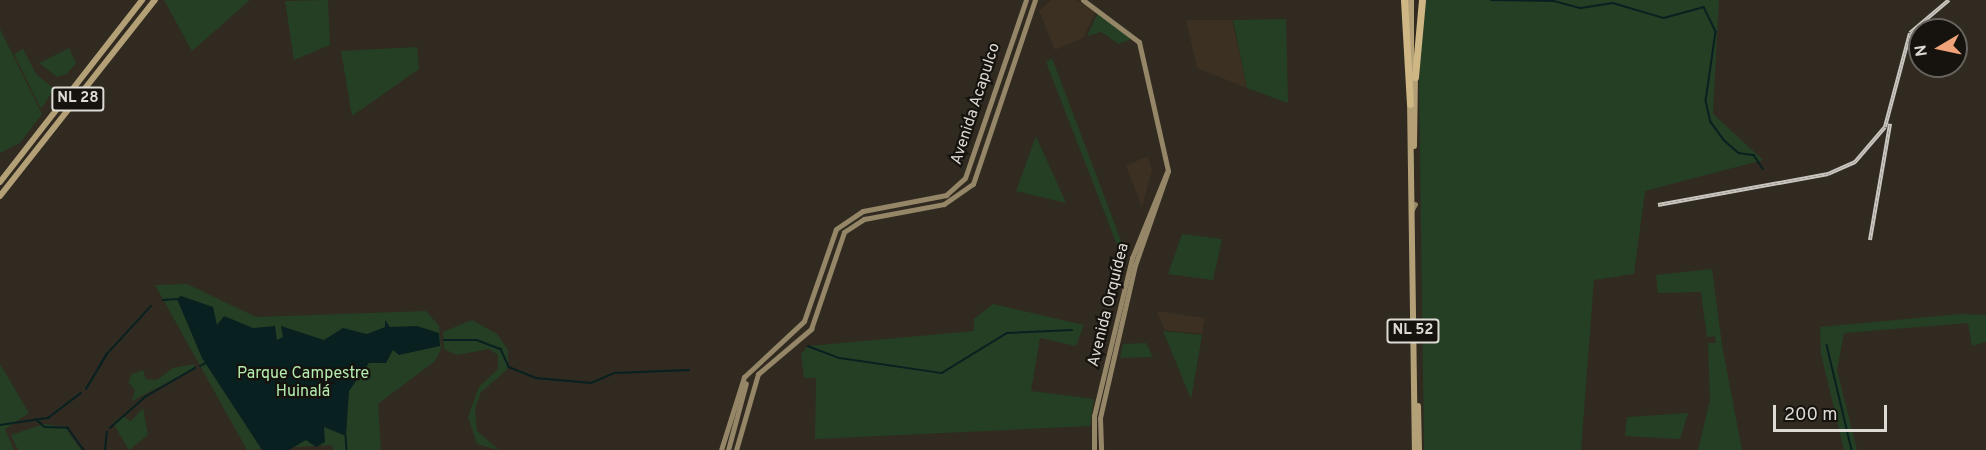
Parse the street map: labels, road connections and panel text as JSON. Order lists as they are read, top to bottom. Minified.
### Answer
{"streets":{"main road":["NL 28","NL 52"],"street":["Avenida Acapulco","Avenida Orquídea"]},"parks":["Parque Campestre Huinalá"],"scale_bar":"200 m","north":"left"}
